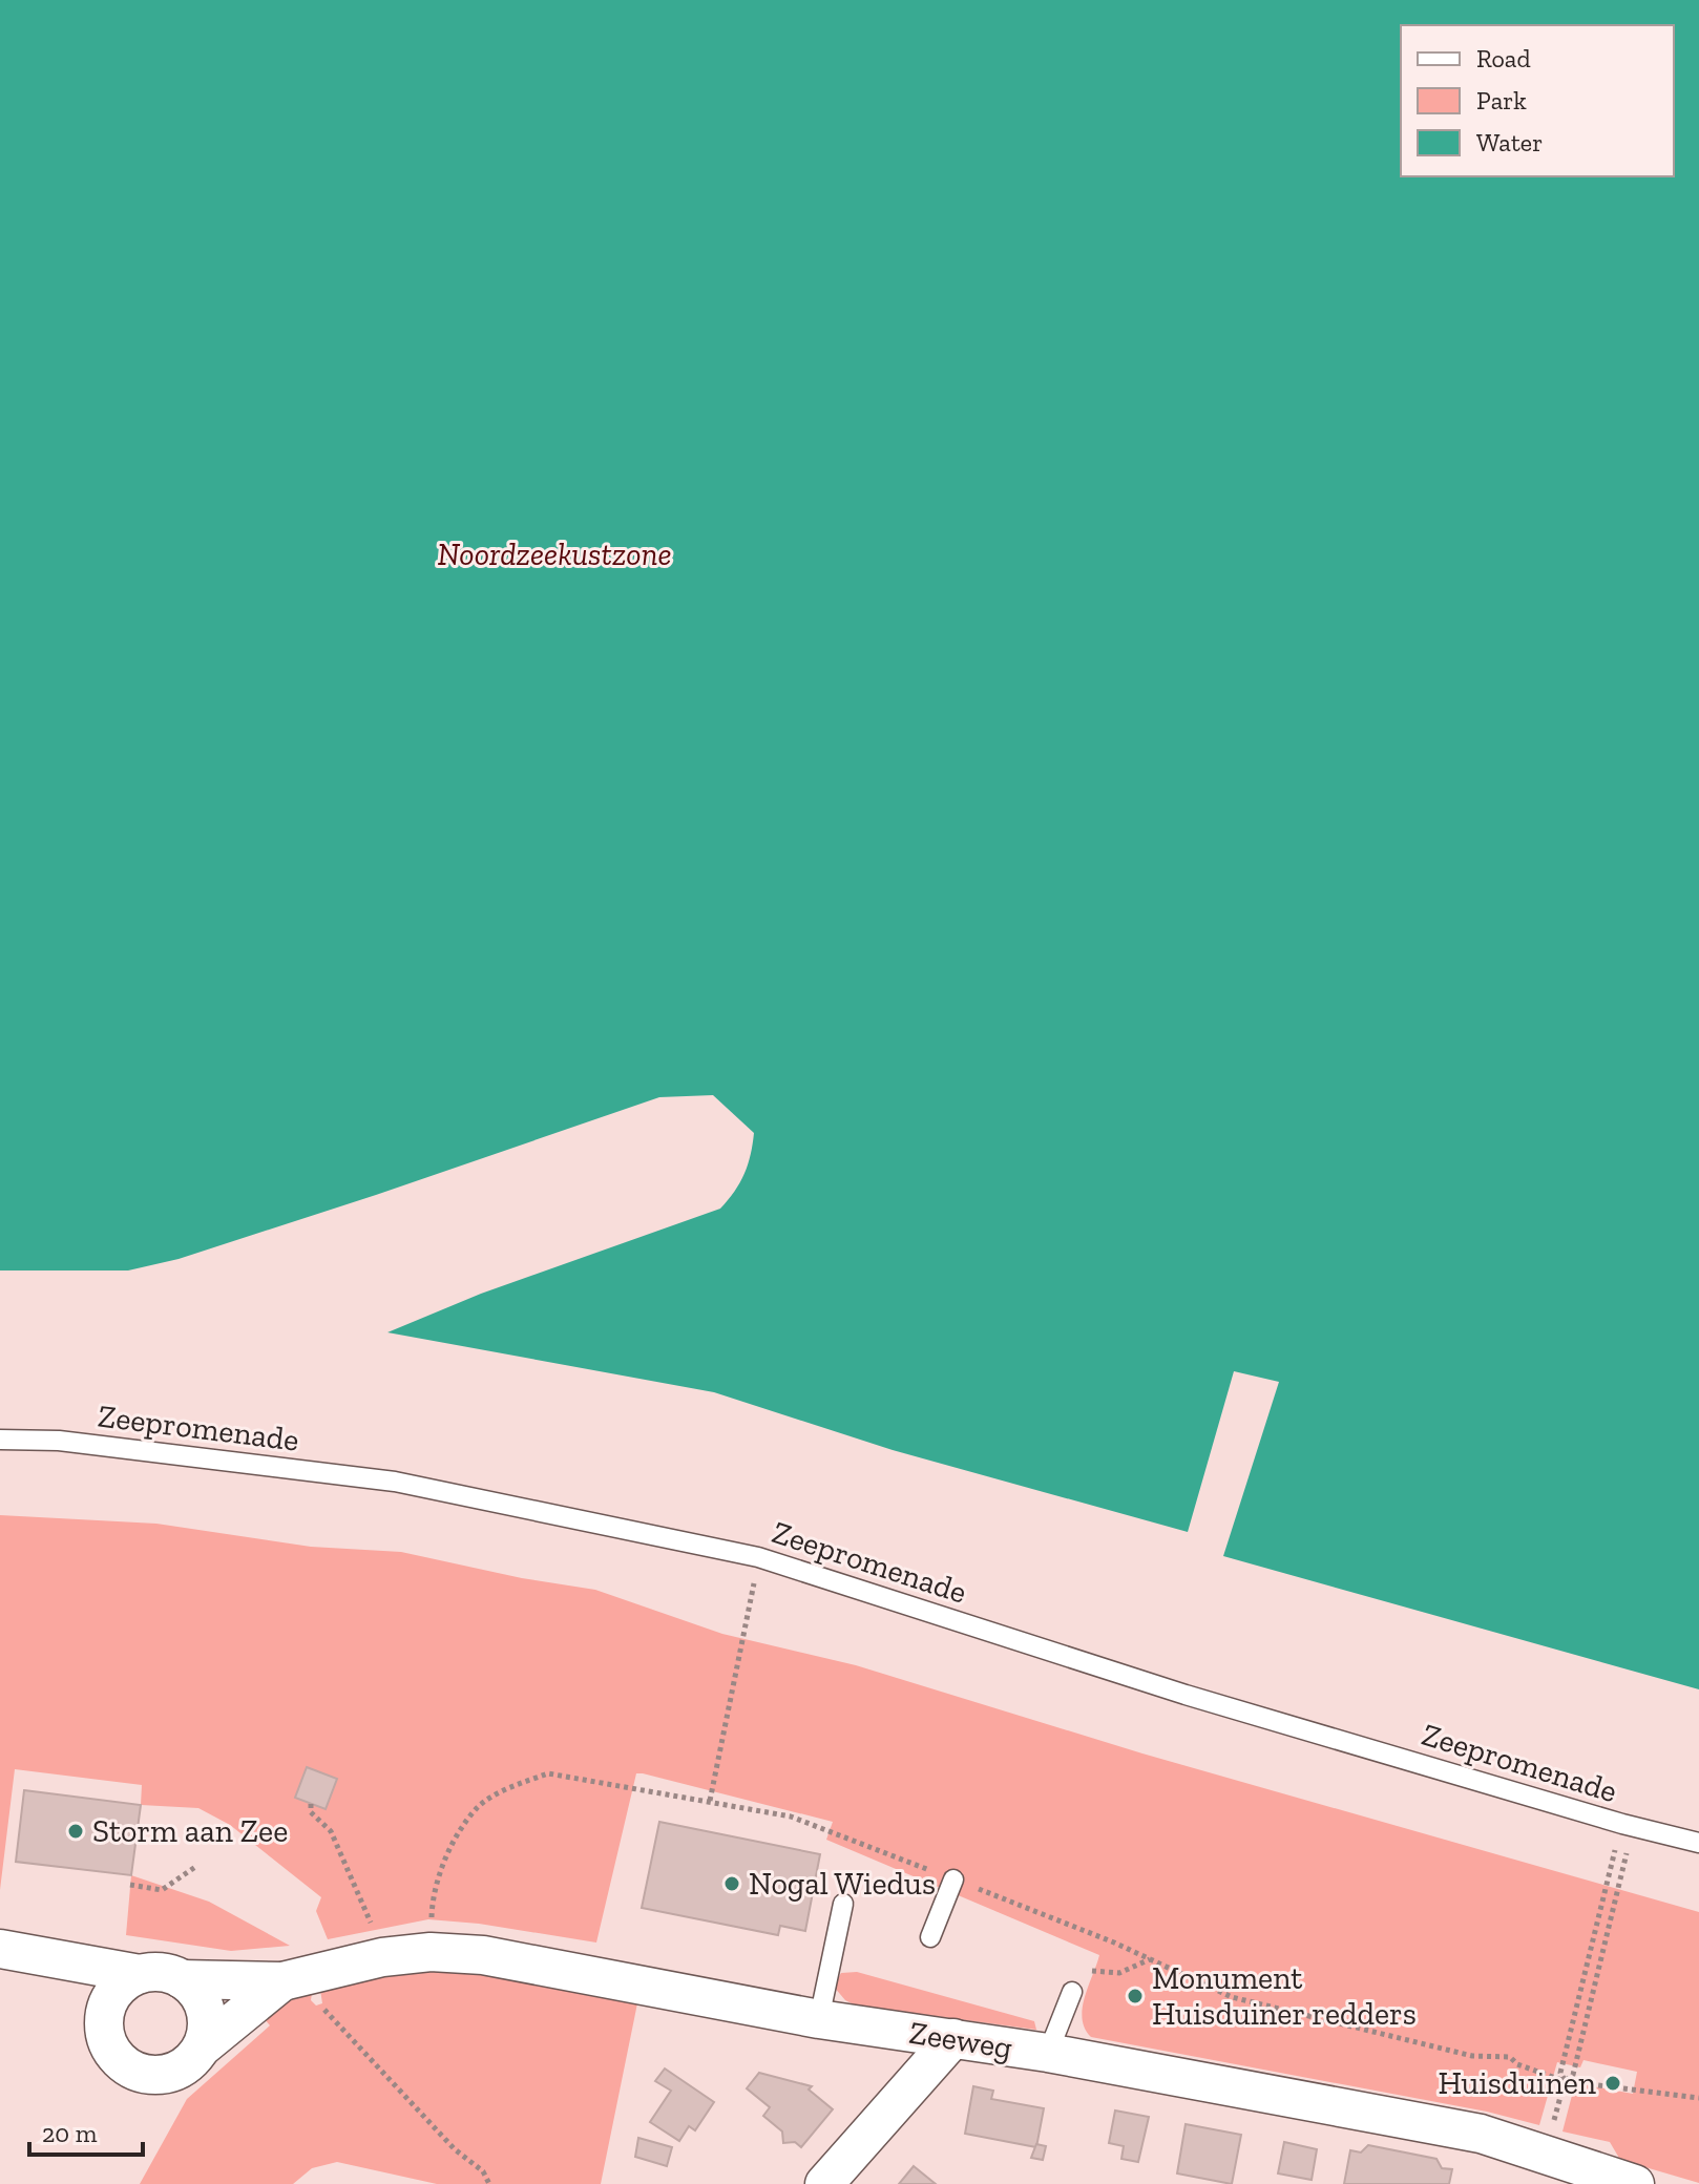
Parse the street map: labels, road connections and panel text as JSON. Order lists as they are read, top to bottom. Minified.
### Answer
{"streets":{"street":["Zeeweg"],"lane":["Zeepromenade"]},"parks":["Noordzeekustzone"],"places":["Storm aan Zee","Nogal Wiedus","Monument Huisduiner redders","Huisduinen"],"legend":["Road","Park","Water"],"scale_bar":"20 m"}
